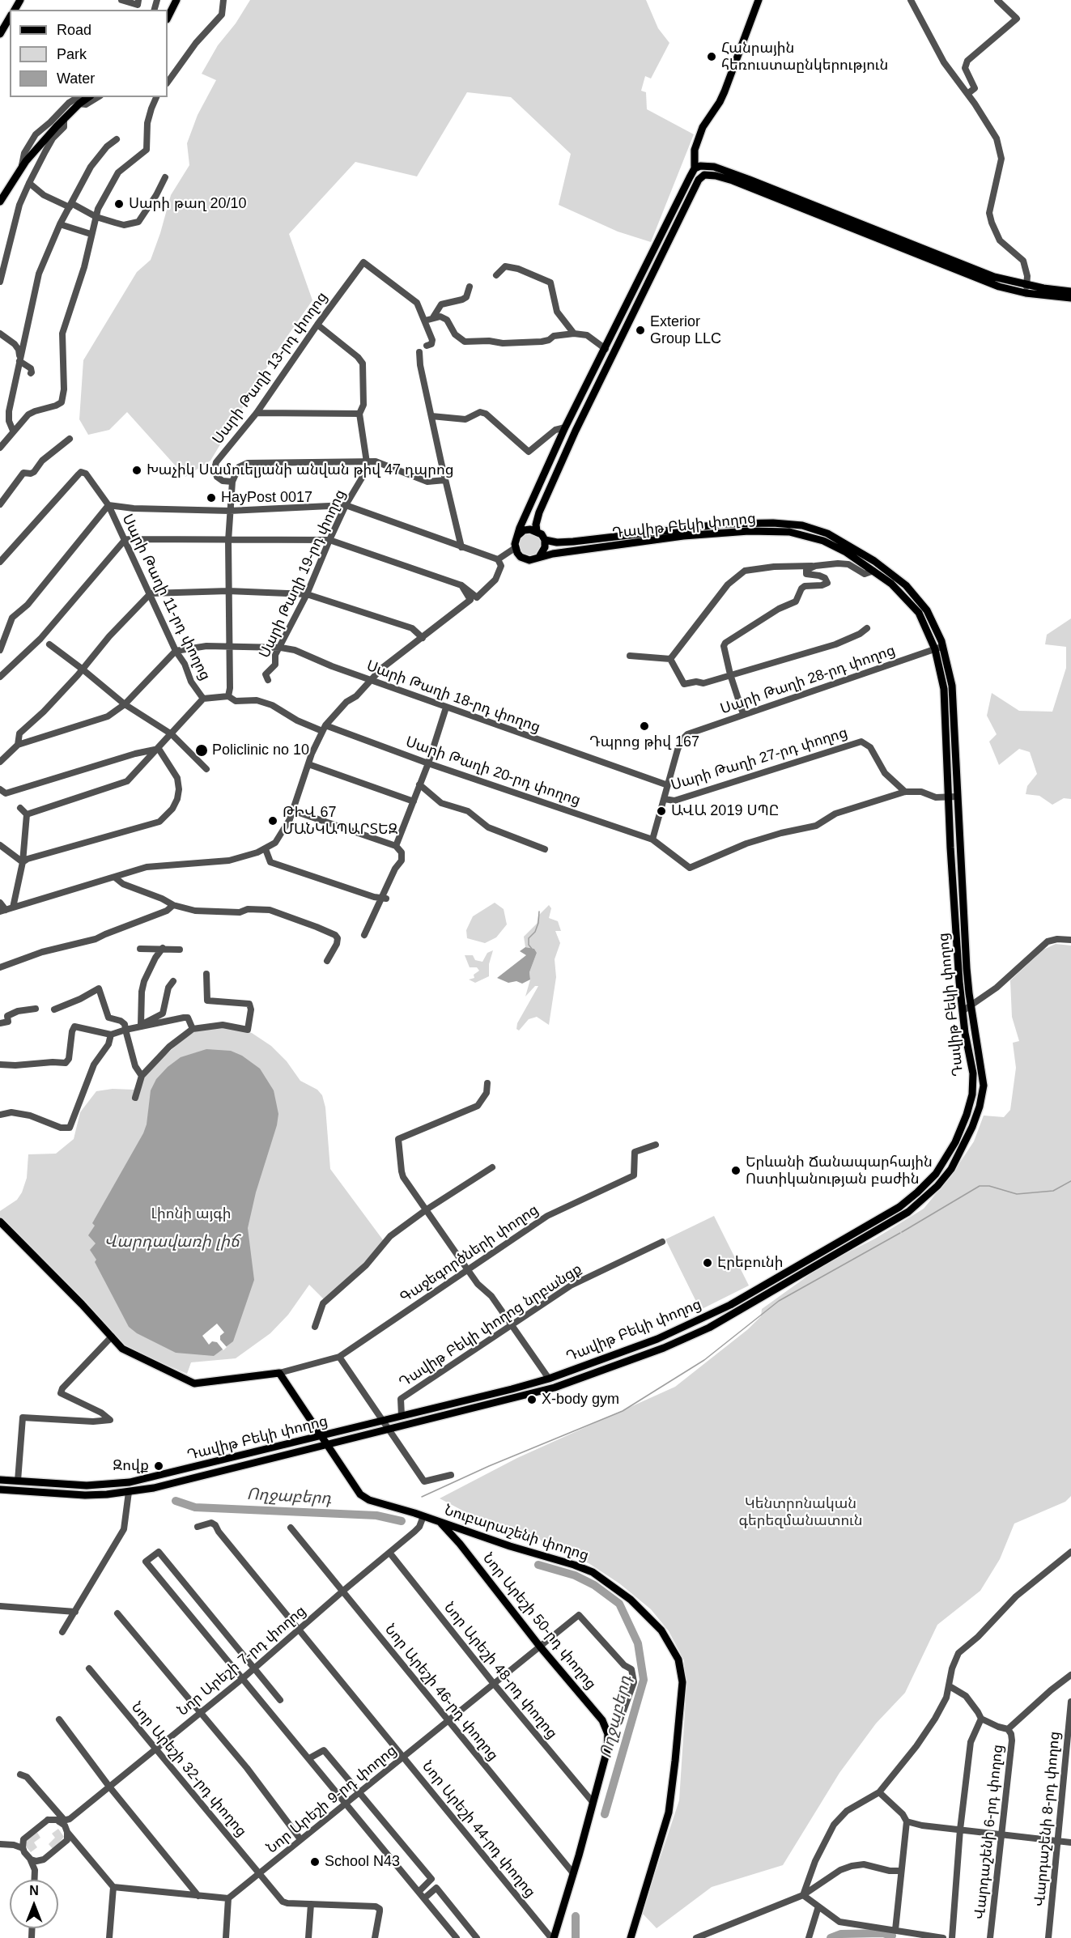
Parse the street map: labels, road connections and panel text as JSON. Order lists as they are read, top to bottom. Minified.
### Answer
{"streets":{"main road":["Դավիթ Բեկի փողոց","Նուբարաշենի փողոց","Նոր Արեշի 50-րդ փողոց"],"street":["Սարի Թաղի 13-րդ փողոց","Սարի Թաղի 19-րդ փողոց","Սարի Թաղի 11-րդ փողոց","Սարի Թաղի 28-րդ փողոց","Սարի Թաղի 18-րդ փողոց","Սարի Թաղի 27-րդ փողոց","Սարի Թաղի 20-րդ փողոց","Գաջեգործների փողոց","Դավիթ Բեկի փողոց նրբանցք","Նոր Արեշի 7-րդ փողոց","Նոր Արեշի 48-րդ փողոց","Նոր Արեշի 46-րդ փողոց","Նոր Արեշի 32-րդ փողոց","Նոր Արեշի 9-րդ փողոց","Վարդաշենի 8-րդ փողոց","Նոր Արեշի 44-րդ փողոց","Վարդաշենի 6-րդ փողոց"]},"crossings":[["Սարի Թաղի 13-րդ փողոց","Սարի Թաղի 19-րդ փողոց"],["Դավիթ Բեկի փողոց","Սարի Թաղի 28-րդ փողոց"],["Դավիթ Բեկի փողոց","Դավիթ Բեկի փողոց նրբանցք"],["Դավիթ Բեկի փողոց","Նուբարաշենի փողոց"],["Սարի Թաղի 19-րդ փողոց","Սարի Թաղի 18-րդ փողոց"],["Սարի Թաղի 11-րդ փողոց","Սարի Թաղի 18-րդ փողոց"],["Սարի Թաղի 11-րդ փողոց","Սարի Թաղի 20-րդ փողոց"],["Սարի Թաղի 28-րդ փողոց","Սարի Թաղի 18-րդ փողոց"],["Սարի Թաղի 27-րդ փողոց","Սարի Թաղի 20-րդ փողոց"],["Գաջեգործների փողոց","Նուբարաշենի փողոց"],["Նուբարաշենի փողոց","Նոր Արեշի 50-րդ փողոց"],["Նուբարաշենի փողոց","Նոր Արեշի 7-րդ փողոց"],["Նոր Արեշի 50-րդ փողոց","Նոր Արեշի 9-րդ փողոց"],["Նոր Արեշի 7-րդ փողոց","Նոր Արեշի 48-րդ փողոց"],["Նոր Արեշի 7-րդ փողոց","Նոր Արեշի 46-րդ փողոց"],["Նոր Արեշի 7-րդ փողոց","Նոր Արեշի 32-րդ փողոց"],["Նոր Արեշի 7-րդ փողոց","Նոր Արեշի 44-րդ փողոց"],["Նոր Արեշի 48-րդ փողոց","Նոր Արեշի 9-րդ փողոց"],["Նոր Արեշի 46-րդ փողոց","Նոր Արեշի 9-րդ փողոց"],["Նոր Արեշի 32-րդ փողոց","Նոր Արեշի 9-րդ փողոց"],["Նոր Արեշի 9-րդ փողոց","Նոր Արեշի 44-րդ փողոց"]],"water":["Վարդավառի լիճ","Ողջաբերդ"],"parks":["Լիոնի այգի","Կենտրոնական գերեզմանատուն"],"places":["Հանրային հեռուստաընկերություն","Սարի թաղ 20/10","Exterior Group LLC","Խաչիկ Սամուելյանի անվան թիվ 47 դպրոց","HayPost 0017","Դպրոց թիվ 167","Policlinic no 10","ԱՎԱ 2019 ՍՊԸ","ԹԻՎ 67 ՄԱՆԿԱՊԱՐՏԵԶ","Երևանի Ճանապարհային Ոստիկանության բաժին","Էրեբունի","X-body gym","Զովք","School N43"],"legend":["Road","Park","Water"],"north":"top"}
